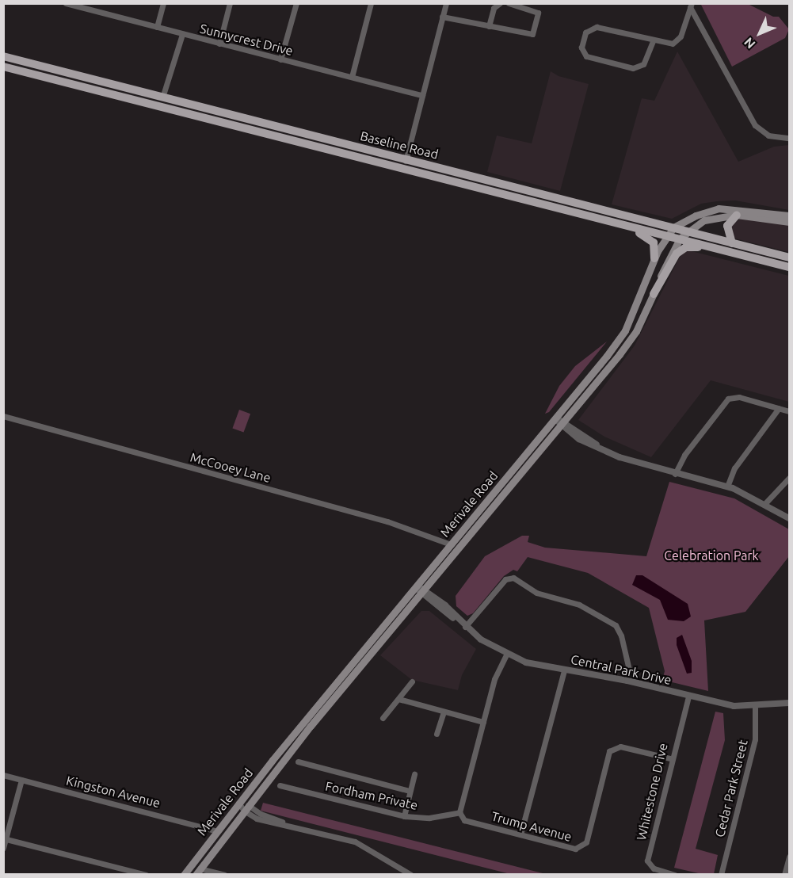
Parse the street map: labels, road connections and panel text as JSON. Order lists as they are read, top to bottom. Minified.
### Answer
{"streets":{"main road":["Baseline Road","Merivale Road"],"street":["Sunnycrest Drive","McCooey Lane","Central Park Drive","Cedar Park Street","Kingston Avenue","Whitestone Drive","Fordham Private","Trump Avenue"]},"crossings":[["Baseline Road","Merivale Road"],["McCooey Lane","Merivale Road"],["Merivale Road","Central Park Drive"],["Merivale Road","Kingston Avenue"],["Central Park Drive","Cedar Park Street"],["Central Park Drive","Whitestone Drive"],["Whitestone Drive","Trump Avenue"],["Fordham Private","Trump Avenue"]],"parks":["Celebration Park"],"north":"bottom left"}
